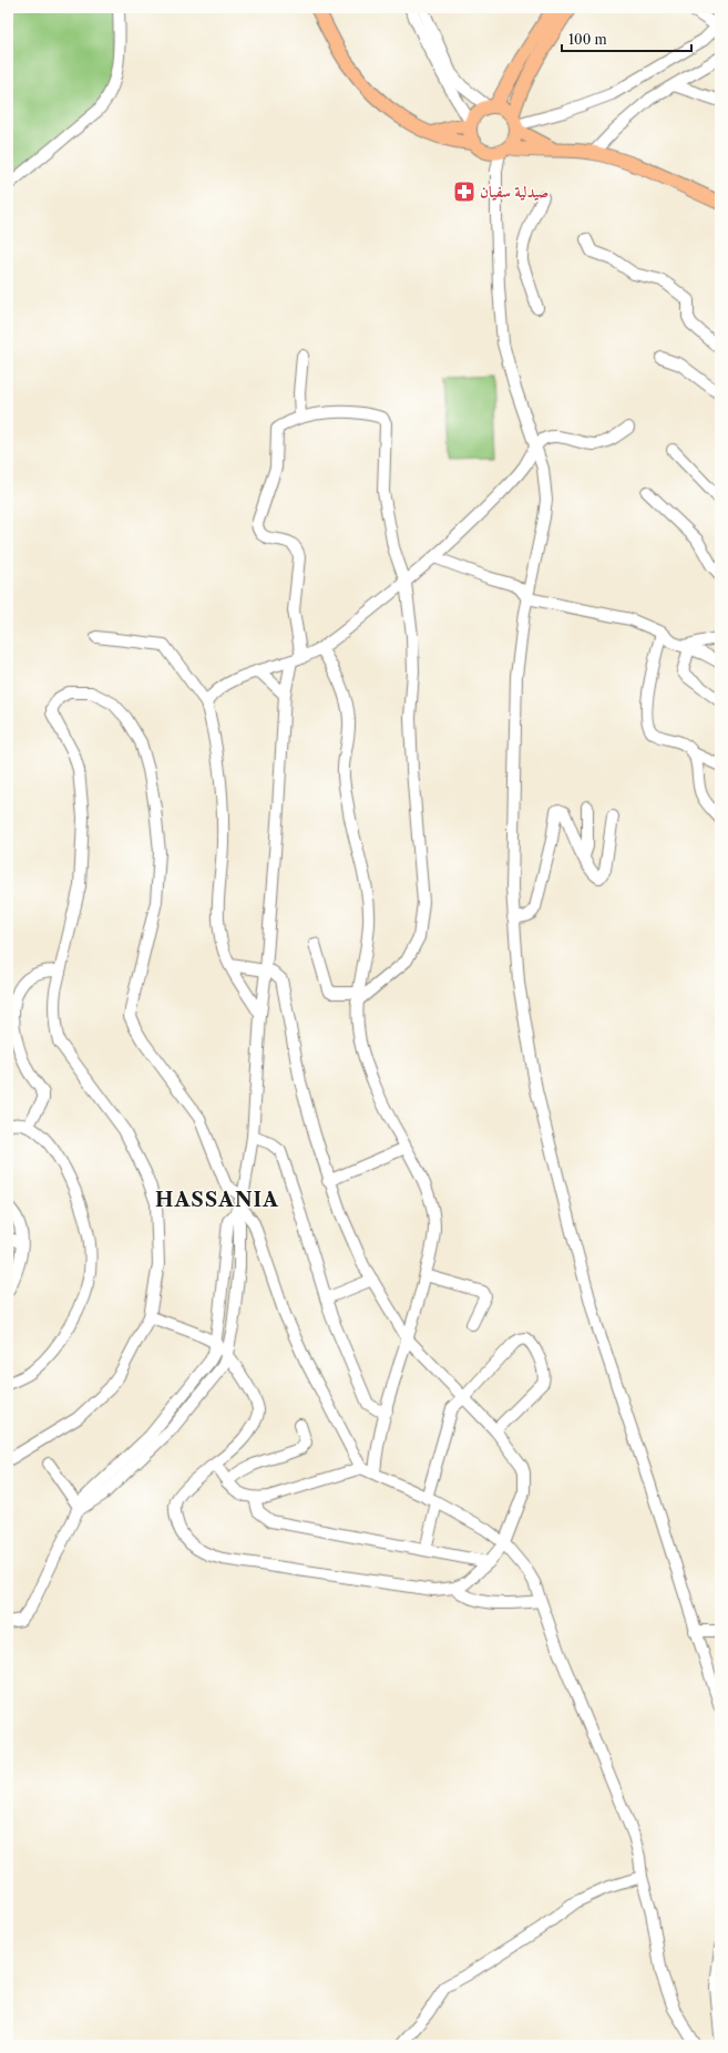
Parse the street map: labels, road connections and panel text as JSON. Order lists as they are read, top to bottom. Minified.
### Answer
{"districts":["HASSANIA"],"places":{"pharmacy":["صيدلية سفيان"]},"scale_bar":"100 m"}
